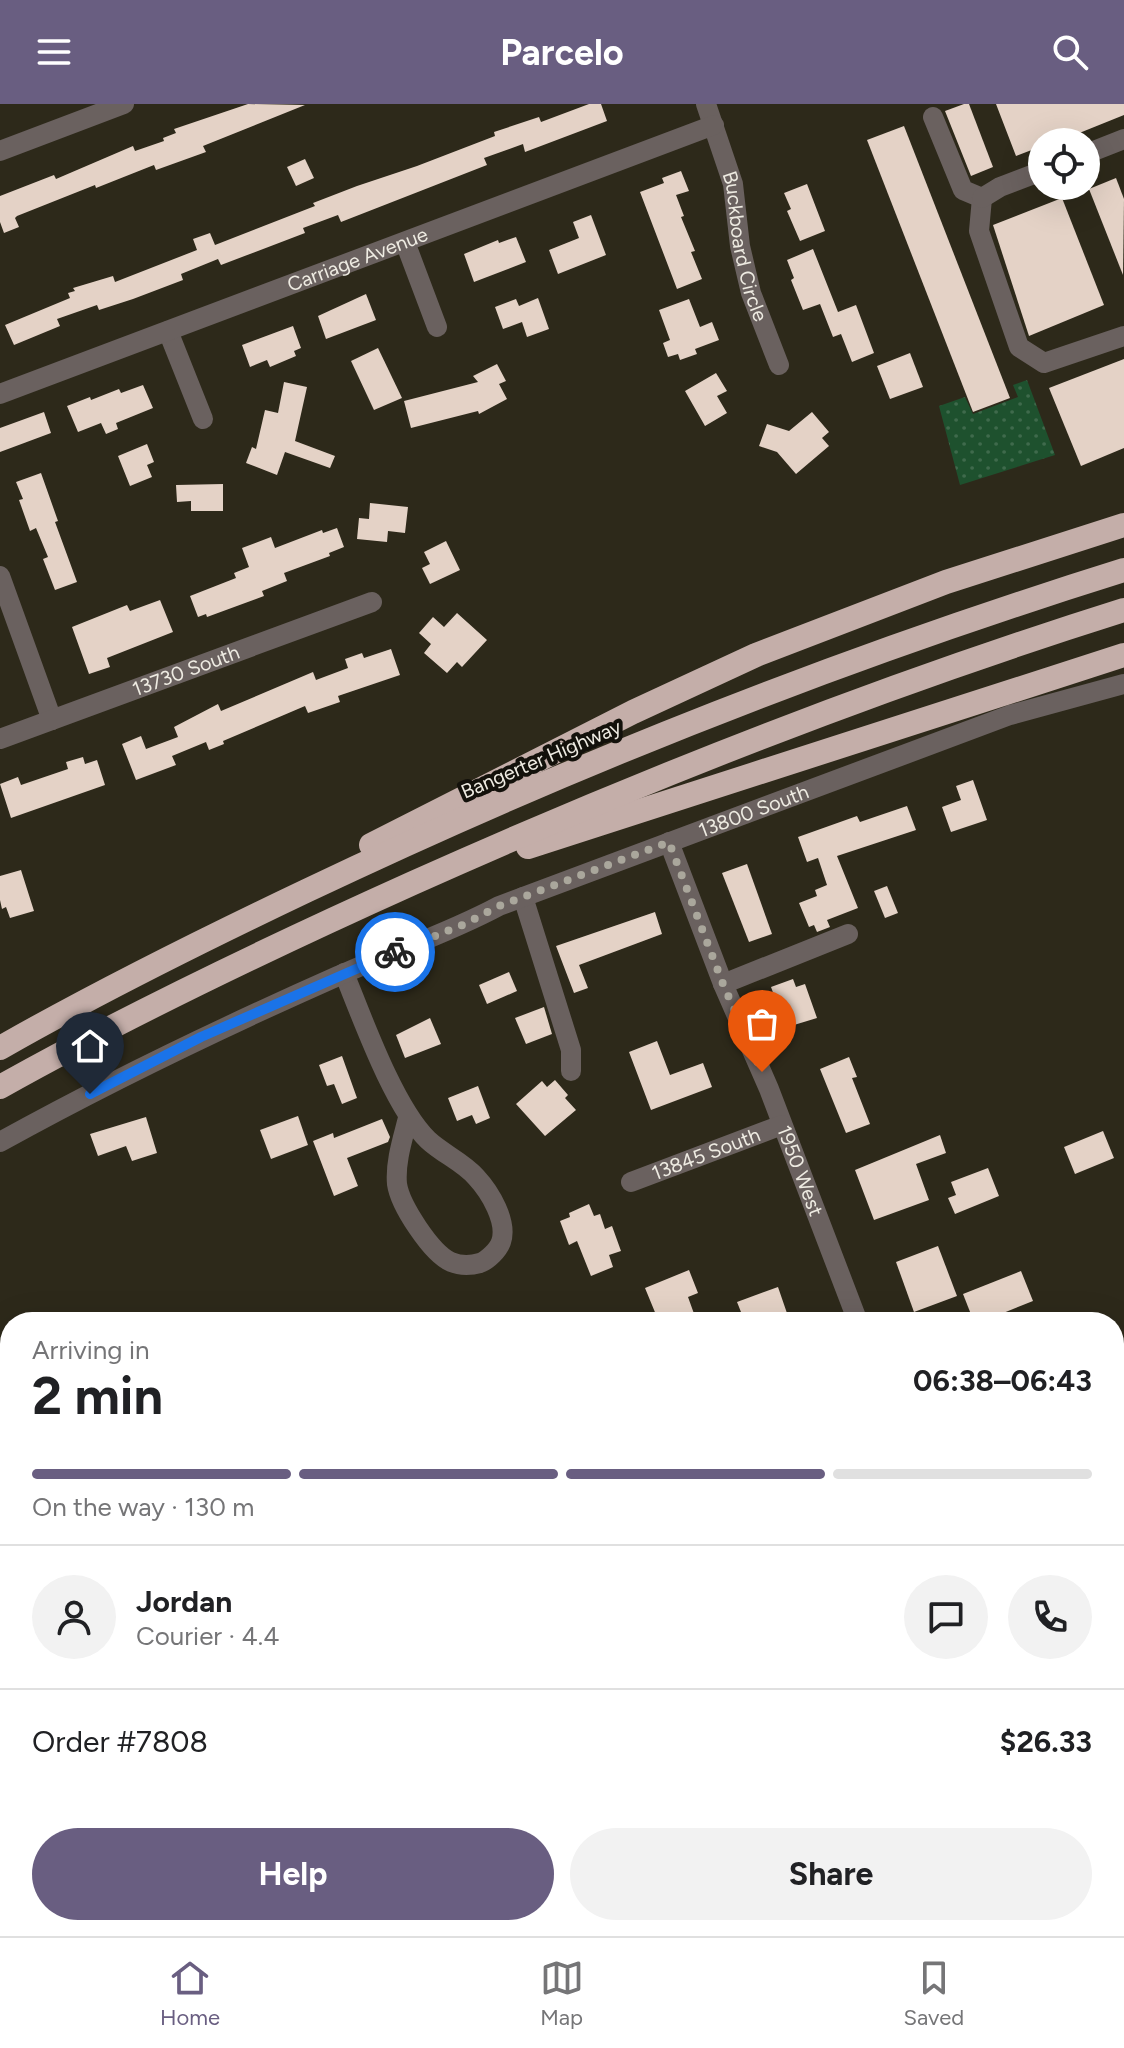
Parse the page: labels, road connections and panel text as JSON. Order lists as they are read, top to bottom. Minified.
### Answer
{"streets":{"highway":["Bangerter Highway"],"street":["Buckboard Circle","Carriage Avenue","13730 South","13800 South","13845 South","1950 West"]},"crossings":[["Buckboard Circle","Carriage Avenue"],["13800 South","1950 West"],["13845 South","1950 West"]],"page":{"header":"Parcelo","heading":["2 min","Arriving in","06:38–06:43"],"panel":["Jordan","Courier · 4.4","Order #7808","$26.33"],"bar":"On the way · 130 m","buttons":["Help","Share"],"tabs":["Home","Map","Saved"]}}
